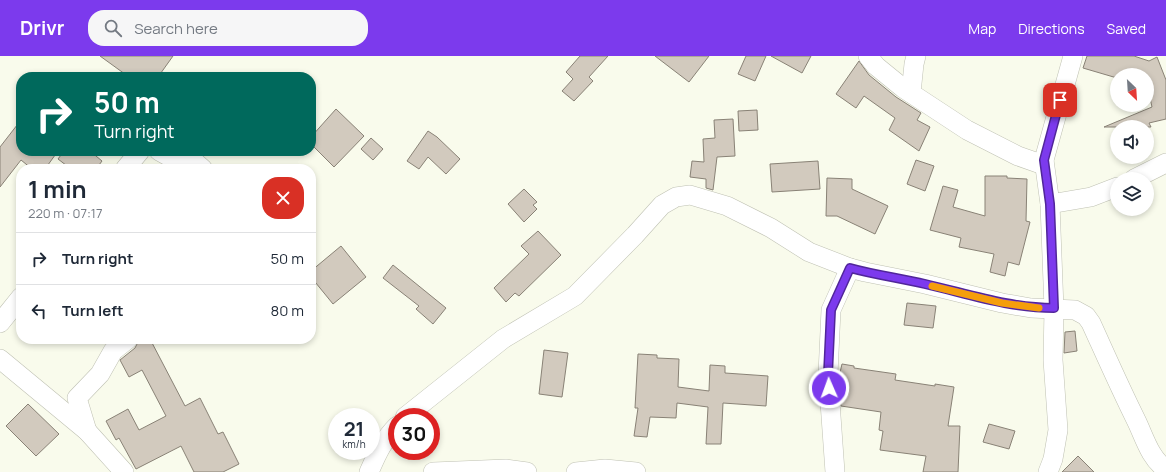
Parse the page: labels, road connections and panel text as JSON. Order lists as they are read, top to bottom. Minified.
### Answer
{"north":"bottom right","page":{"header":"Drivr","search":"Search here","nav":["Map","Directions","Saved"],"turn":["50 m","Turn right"],"heading":["1 min","220 m · 07:17"],"list":[{"name":"Turn right","value":"50 m"},{"name":"Turn left","value":"80 m"}],"speed":"21 km/h","limit":"30"}}
